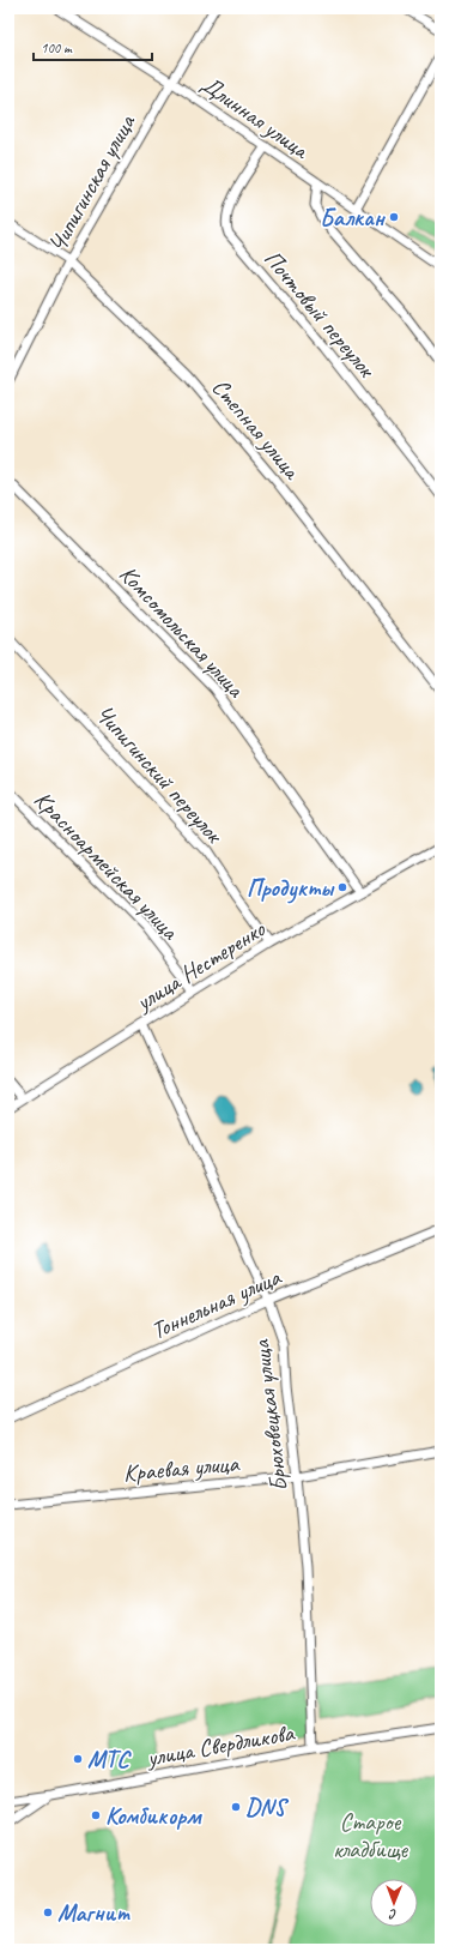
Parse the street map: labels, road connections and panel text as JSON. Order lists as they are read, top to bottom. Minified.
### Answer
{"streets":{"street":["Длинная улица","Чипигинская улица","Почтовый переулок","Степная улица","Комсомольская улица","Чипигинский переулок","Красноармейская улица","улица Нестеренко","Тоннельная улица","Брюховецкая улица","Краевая улица","улица Свердликова"]},"crossings":[["Длинная улица","Чипигинская улица"],["Длинная улица","Почтовый переулок"],["Чипигинская улица","Степная улица"],["Комсомольская улица","улица Нестеренко"],["Чипигинский переулок","улица Нестеренко"],["Красноармейская улица","улица Нестеренко"],["улица Нестеренко","Брюховецкая улица"],["Тоннельная улица","Брюховецкая улица"],["Брюховецкая улица","Краевая улица"],["Брюховецкая улица","улица Свердликова"]],"parks":["Старое кладбище"],"places":["Балкан","Продукты","МТС","DNS","Комбикорм","Магнит"],"scale_bar":"100 m","north":"bottom"}
